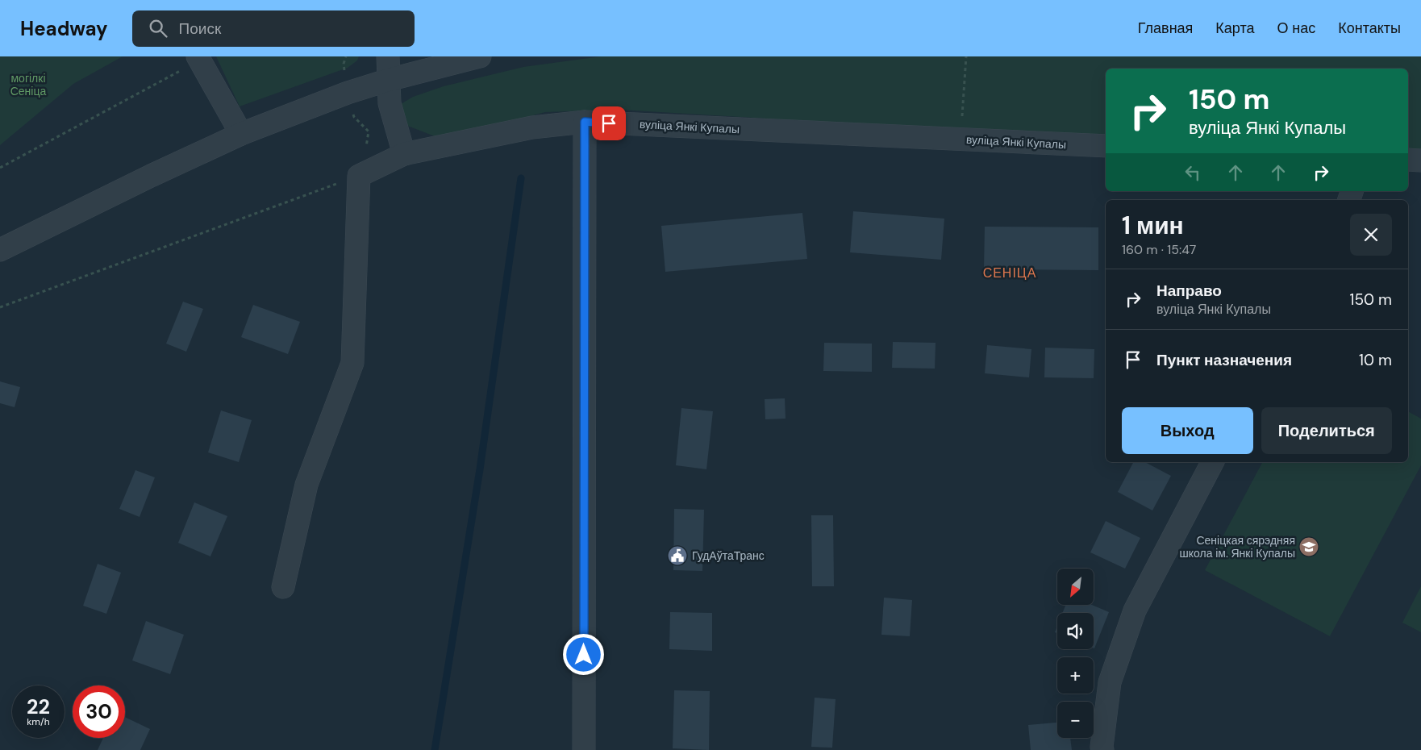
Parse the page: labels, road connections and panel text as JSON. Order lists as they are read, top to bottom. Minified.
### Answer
{"streets":{"street":["вуліца Янкі Купалы"]},"districts":["СЕНІЦА"],"parks":["могілкі Сеніца"],"places":{"school or university":["Сеніцкая сярэдняя школа ім. Янкі Купалы"],"public building":["ГудАўтаТранс"]},"north":"bottom left","page":{"header":"Headway","search":"Поиск","nav":["Главная","Карта","О нас","Контакты"],"turn":["150 m","вуліца Янкі Купалы"],"heading":["1 мин","160 m · 15:47"],"list":[{"name":"Направо","note":"вуліца Янкі Купалы","value":"150 m"},{"name":"Пункт назначения","value":"10 m"}],"buttons":["Выход","Поделиться"],"map_buttons":["+","−"],"speed":"22 km/h","limit":"30"}}
